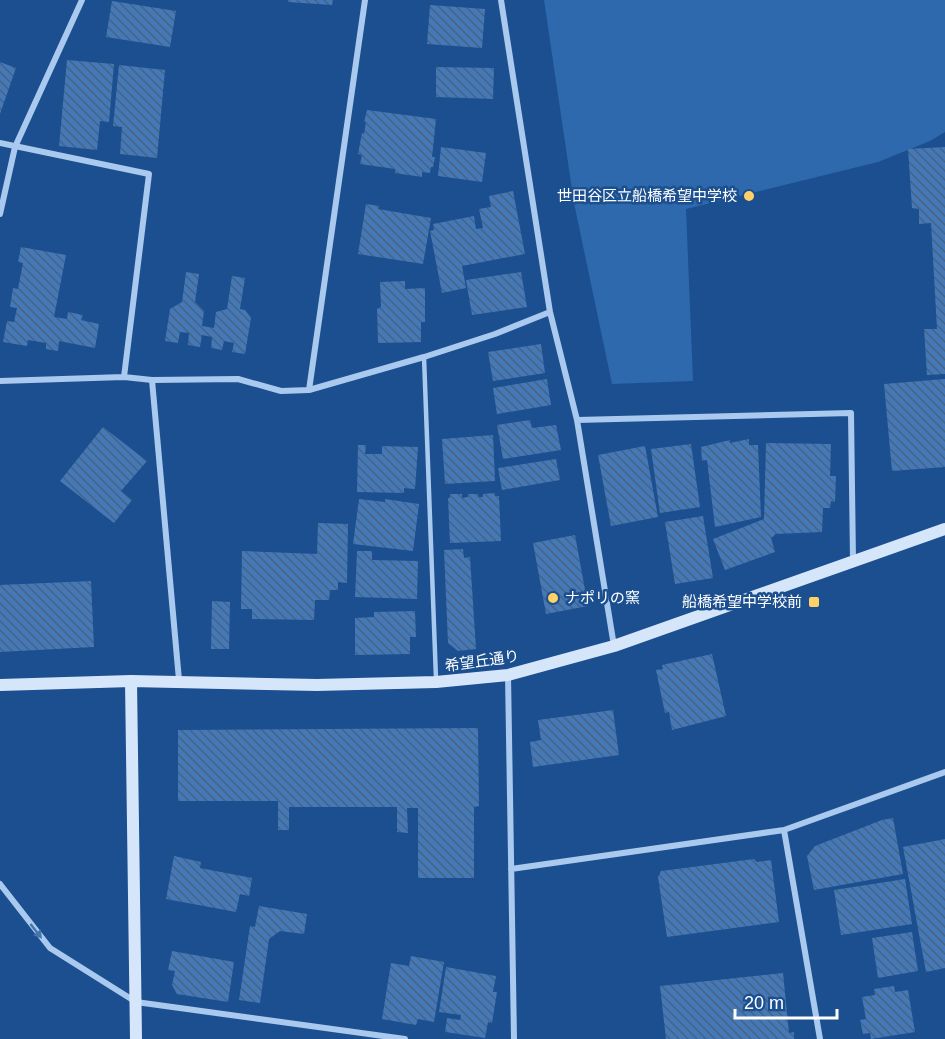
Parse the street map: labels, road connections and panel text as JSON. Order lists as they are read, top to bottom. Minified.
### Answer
{"streets":{"street":["希望丘通り"]},"places":{"other":["世田谷区立船橋希望中学校","ナポリの窯"],"transit":["船橋希望中学校前"]},"scale_bar":"20 m"}
